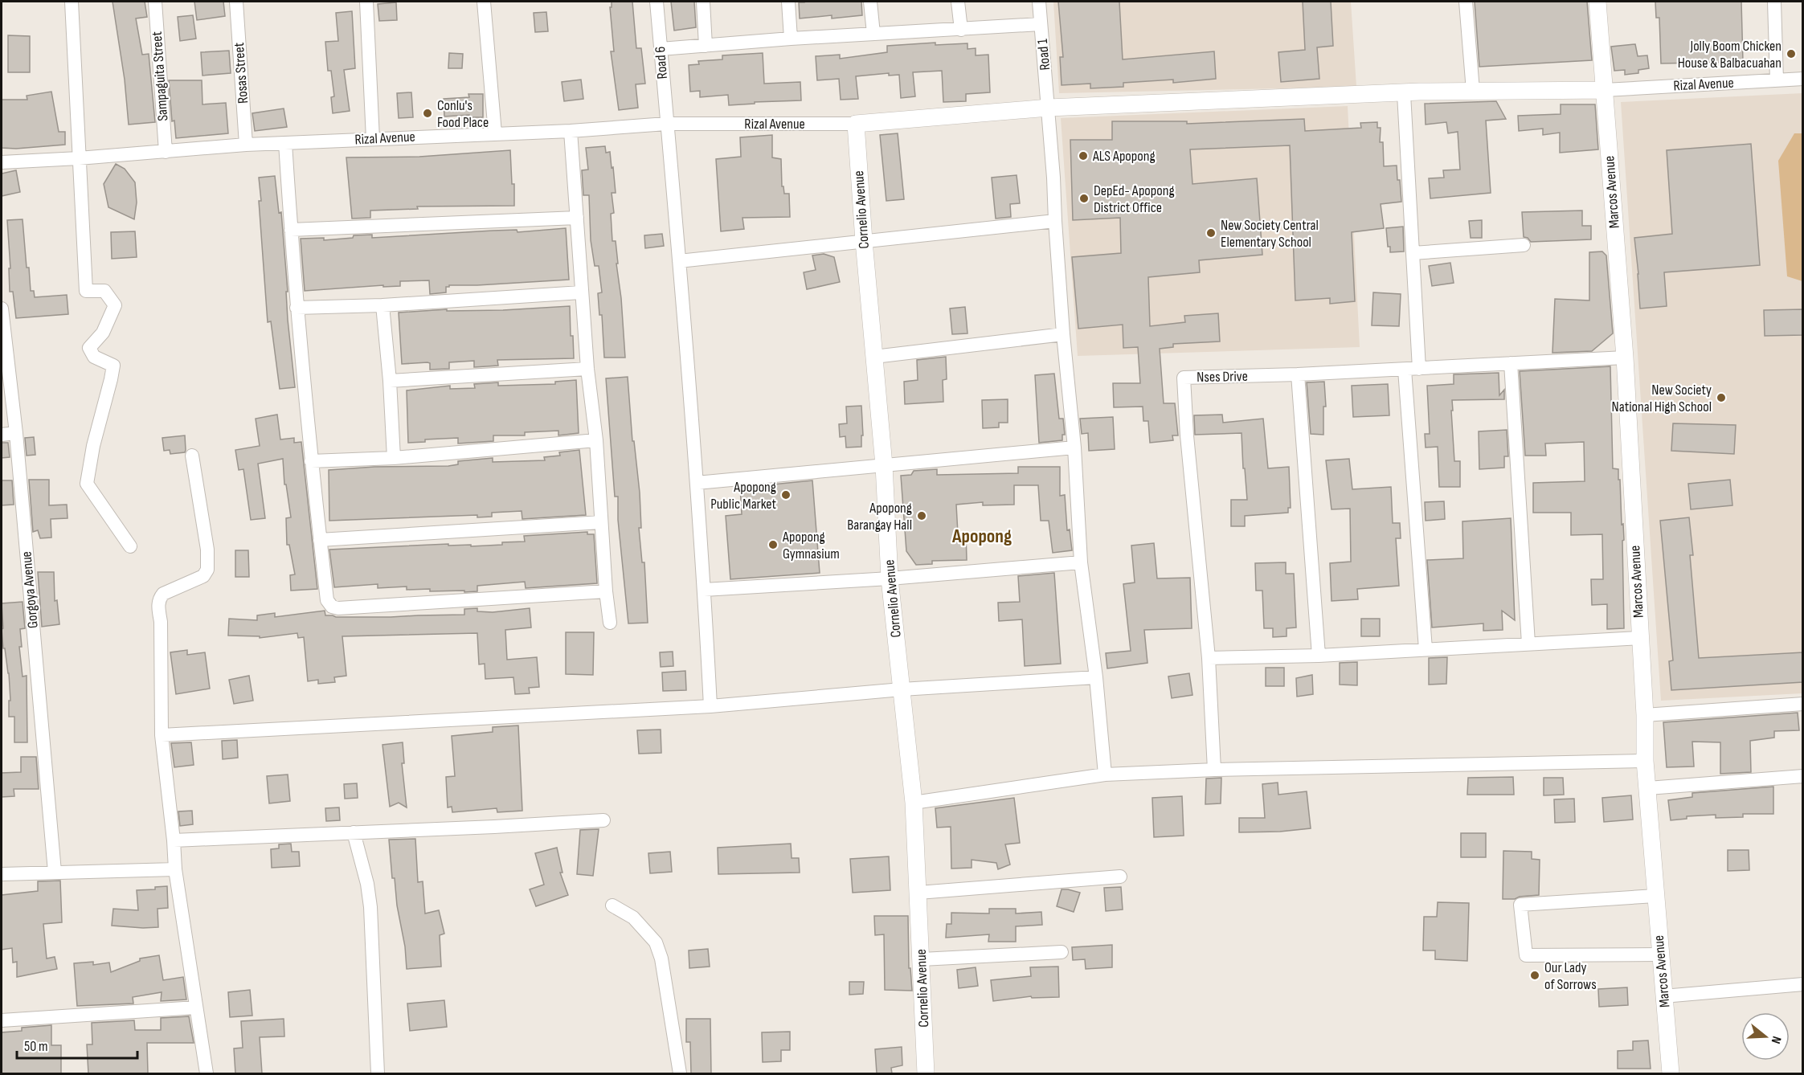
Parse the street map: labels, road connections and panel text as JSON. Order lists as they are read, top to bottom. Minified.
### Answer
{"streets":{"street":["Road 1","Road 6","Rosas Street","Sampaguita Street","Rizal Avenue","Marcos Avenue","Cornelio Avenue","Nses Drive","Gorgoya Avenue"]},"crossings":[["Road 6","Rizal Avenue"],["Rosas Street","Rizal Avenue"],["Sampaguita Street","Rizal Avenue"],["Rizal Avenue","Marcos Avenue"],["Rizal Avenue","Cornelio Avenue"],["Marcos Avenue","Nses Drive"]],"districts":["Apopong"],"places":["Jolly Boom Chicken House & Balbacuahan","Conlu's Food Place","ALS Apopong","DepEd- Apopong District Office","New Society Central Elementary School","New Society National High School","Apopong Public Market","Apopong Barangay Hall","Apopong Gymnasium","Our Lady of Sorrows"],"scale_bar":"50 m","north":"right"}
